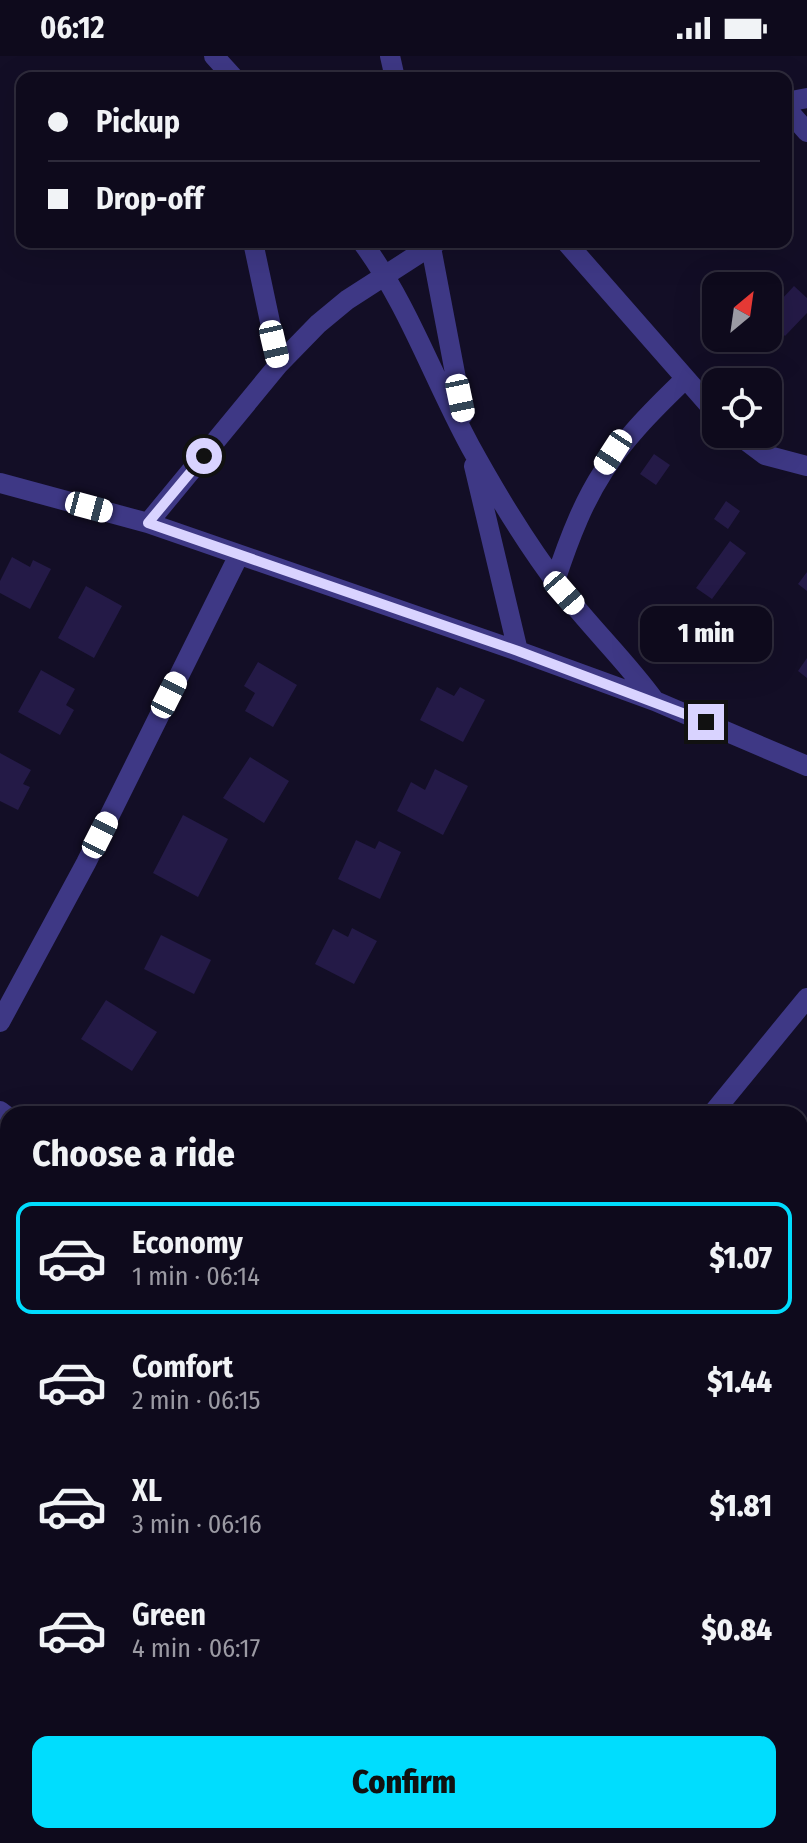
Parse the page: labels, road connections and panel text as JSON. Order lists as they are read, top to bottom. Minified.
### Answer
{"north":"top right","page":{"status":"06:12","banner":["Pickup","Drop-off"],"bubble":"1 min","heading":"Choose a ride","list":[{"name":"Economy","note":"1 min · 06:14","value":"$1.07"},{"name":"Comfort","note":"2 min · 06:15","value":"$1.44"},{"name":"XL","note":"3 min · 06:16","value":"$1.81"},{"name":"Green","note":"4 min · 06:17","value":"$0.84"}],"buttons":"Confirm"}}
